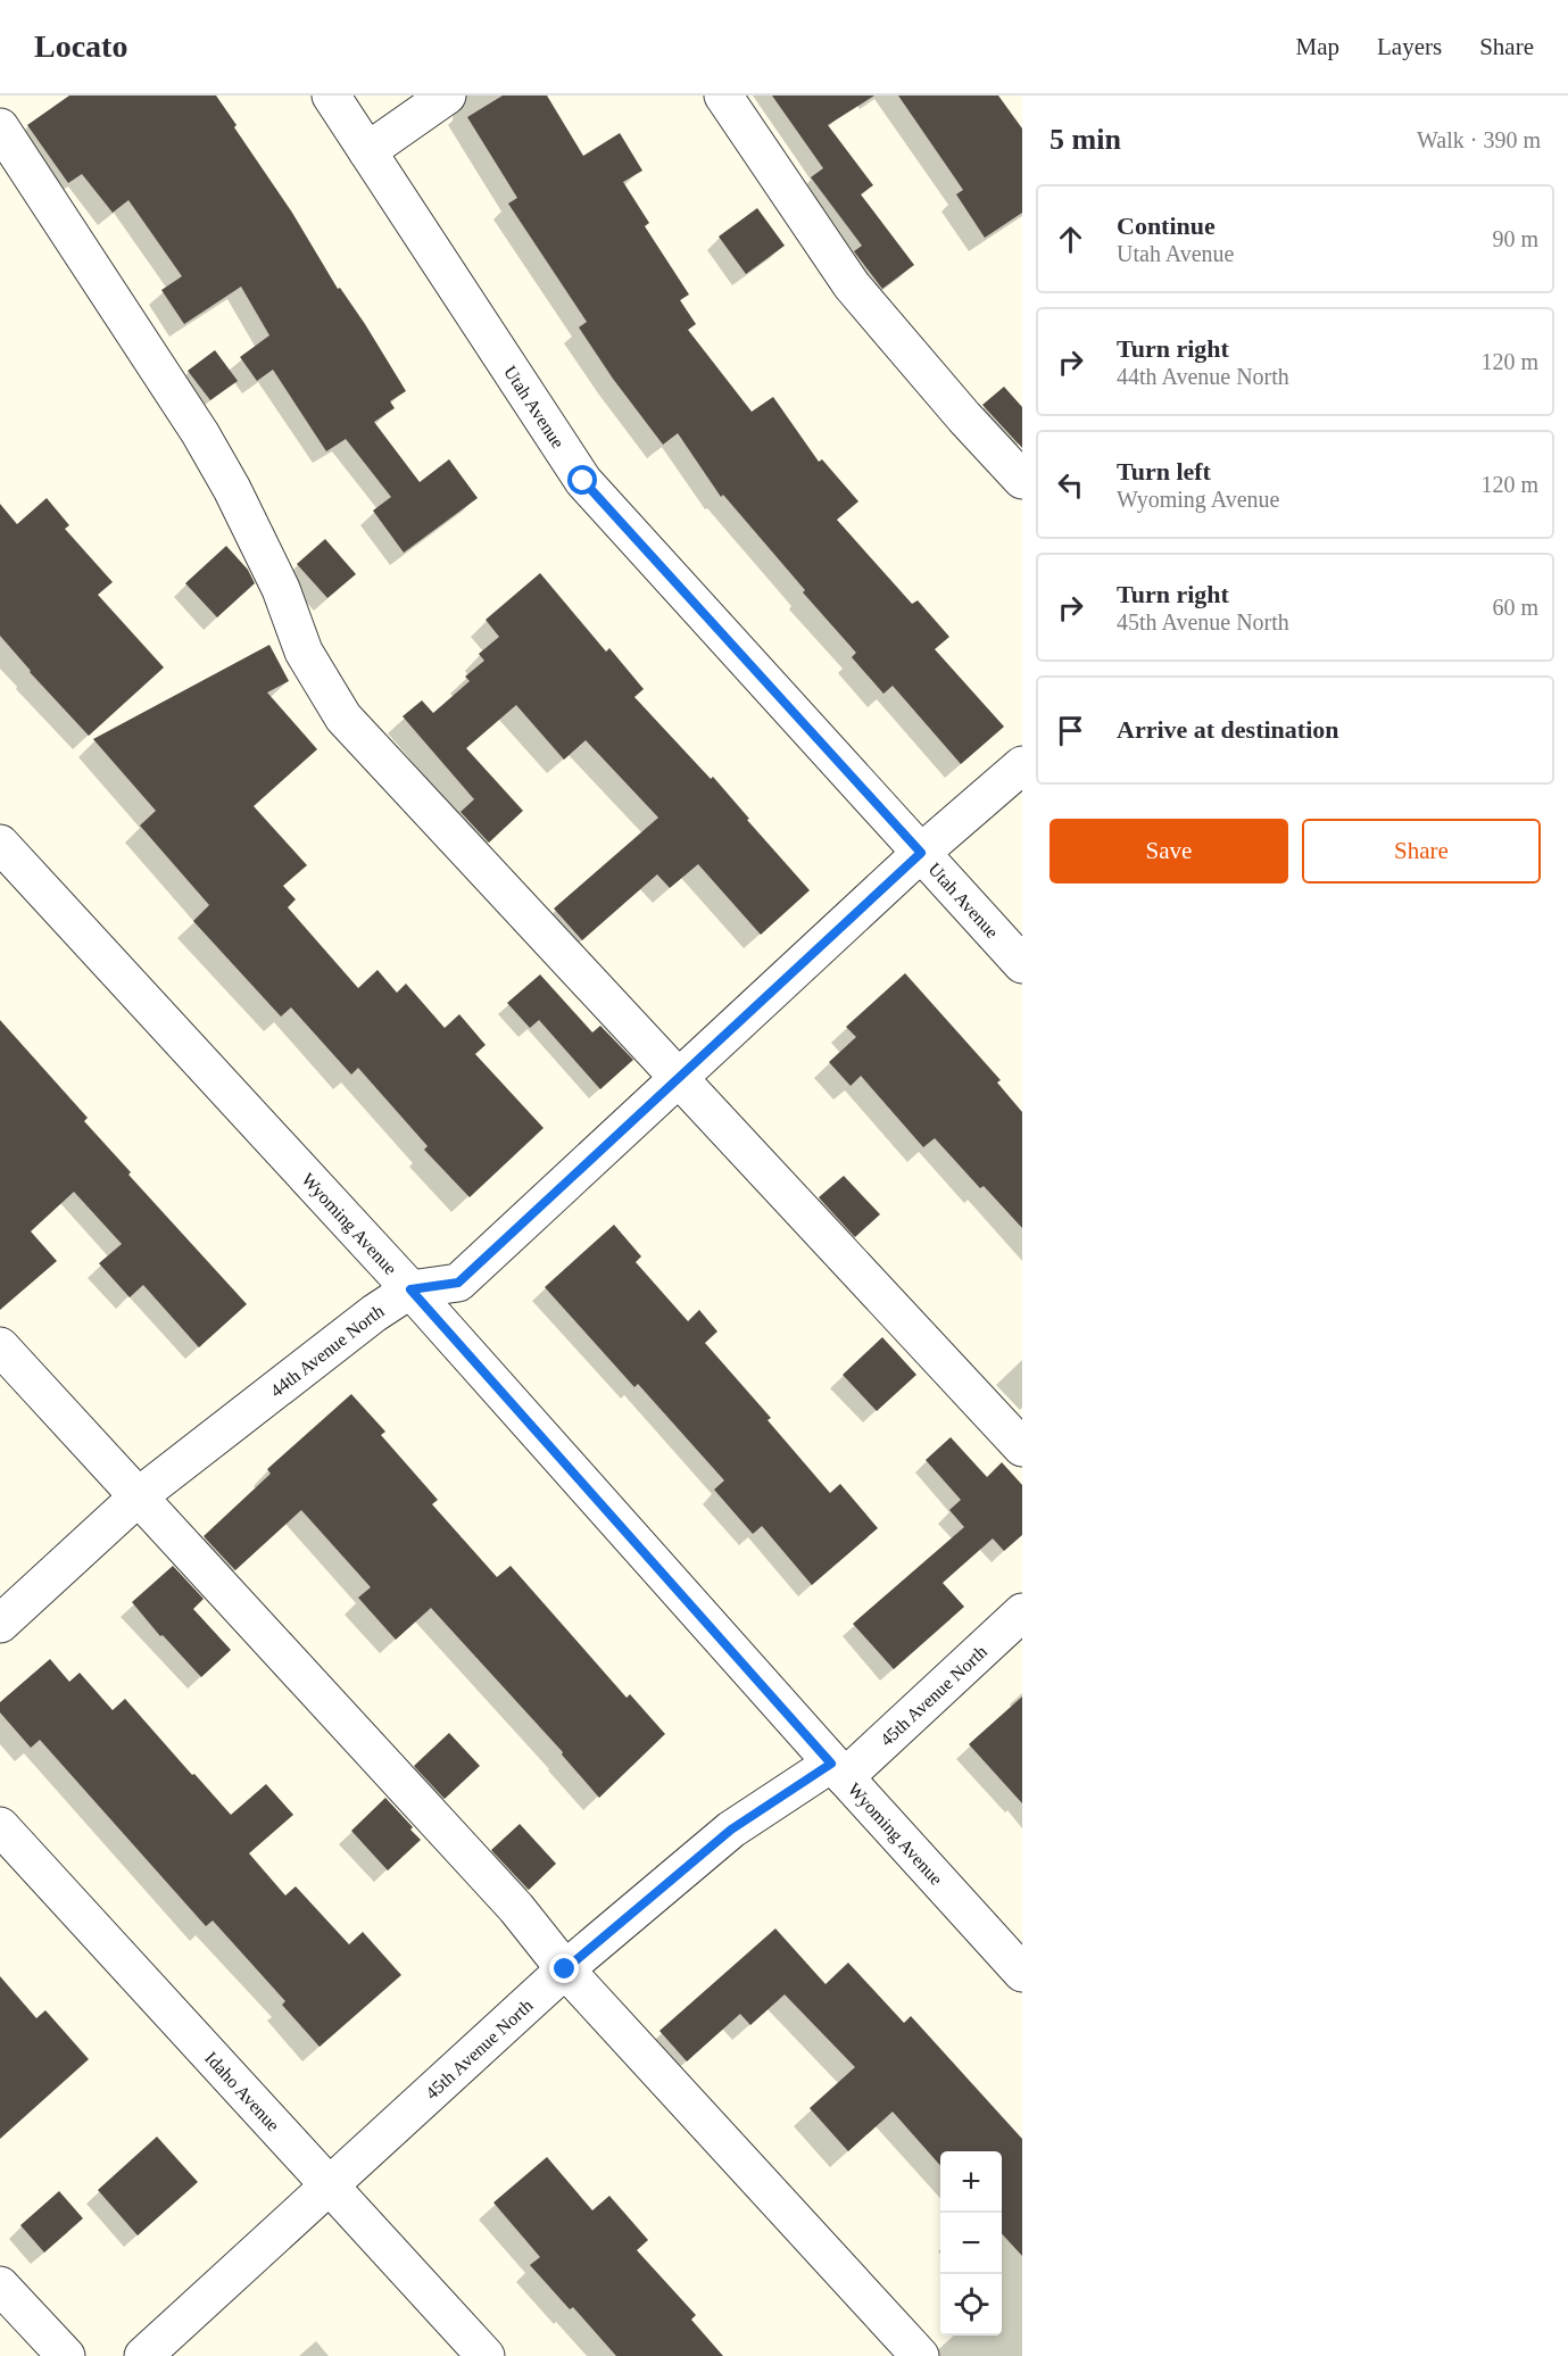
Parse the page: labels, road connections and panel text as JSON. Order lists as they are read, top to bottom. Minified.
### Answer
{"streets":{"street":["Utah Avenue","Wyoming Avenue","44th Avenue North","45th Avenue North","Idaho Avenue"]},"crossings":[["Utah Avenue","44th Avenue North"],["Wyoming Avenue","44th Avenue North"],["Wyoming Avenue","45th Avenue North"],["45th Avenue North","Idaho Avenue"]],"page":{"header":"Locato","nav":["Map","Layers","Share"],"heading":["5 min","Walk · 390 m"],"list":[["Continue","Utah Avenue","90 m"],["Turn right","44th Avenue North","120 m"],["Turn left","Wyoming Avenue","120 m"],["Turn right","45th Avenue North","60 m"],"Arrive at destination"],"buttons":["Save","Share"],"map_buttons":["+","−"]}}
